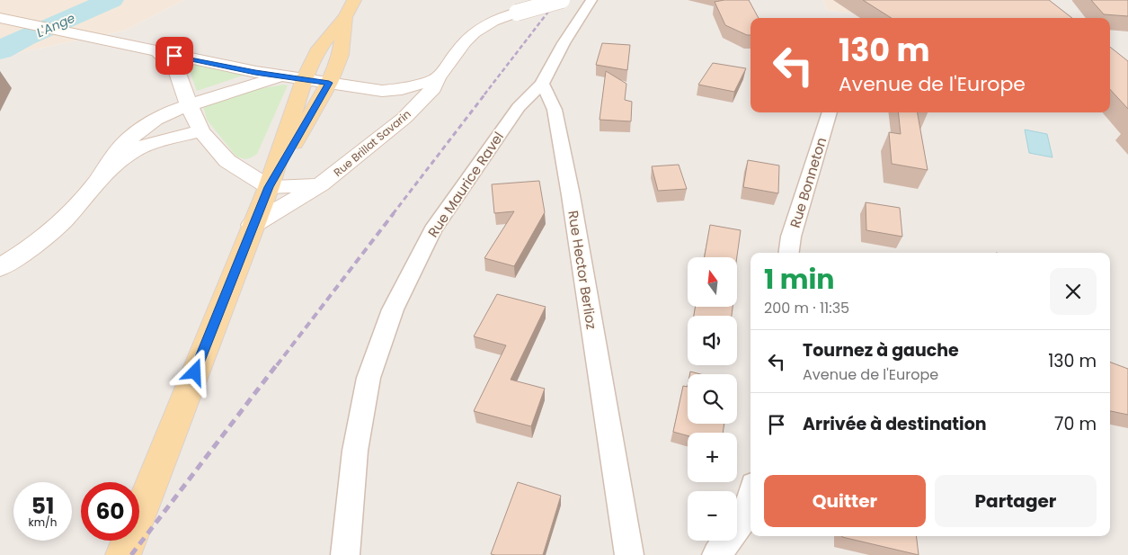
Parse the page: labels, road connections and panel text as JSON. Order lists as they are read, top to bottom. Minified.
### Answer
{"streets":{"main road":["Rue Brillat Savarin"],"street":["Rue Bonneton","Rue Maurice Ravel","Rue Hector Berlioz"]},"crossings":[["Rue Maurice Ravel","Rue Hector Berlioz"]],"water":["L'Ange"],"north":"top","page":{"turn":["130 m","Avenue de l'Europe"],"heading":["1 min","200 m · 11:35"],"map_buttons":["+","−"],"list":[{"name":"Tournez à gauche","note":"Avenue de l'Europe","value":"130 m"},{"name":"Arrivée à destination","value":"70 m"}],"buttons":["Quitter","Partager"],"speed":"51 km/h","limit":"60"}}
